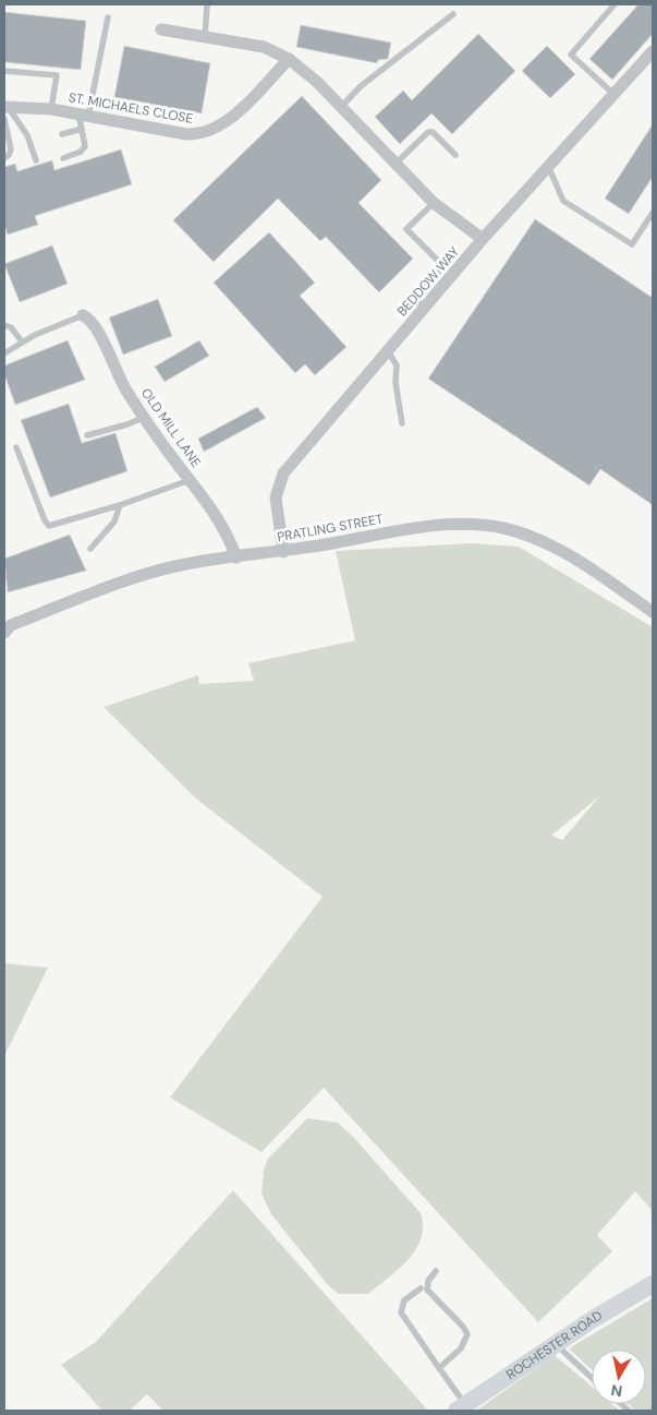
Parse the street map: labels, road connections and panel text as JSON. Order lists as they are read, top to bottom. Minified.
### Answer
{"streets":{"street":["ST. MICHAELS CLOSE","BEDDOW WAY","OLD MILL LANE","PRATLING STREET","ROCHESTER ROAD"]},"crossings":[["BEDDOW WAY","PRATLING STREET"],["OLD MILL LANE","PRATLING STREET"]],"north":"bottom"}
